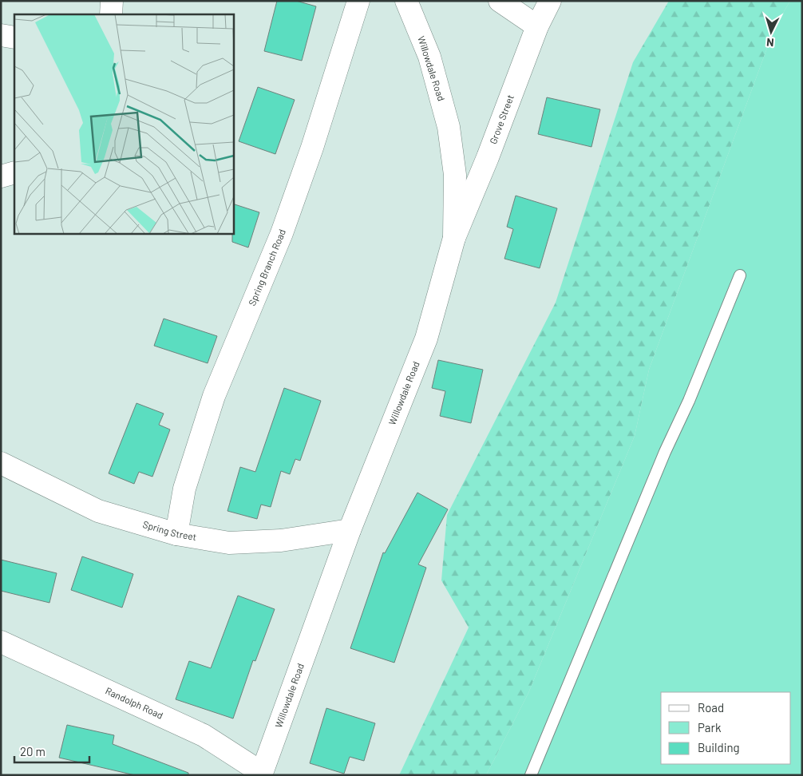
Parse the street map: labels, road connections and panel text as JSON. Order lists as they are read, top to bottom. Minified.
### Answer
{"streets":{"street":["Willowdale Road","Grove Street","Spring Branch Road","Spring Street","Randolph Road"]},"crossings":[["Willowdale Road","Grove Street"],["Willowdale Road","Spring Street"],["Willowdale Road","Randolph Road"],["Spring Branch Road","Spring Street"]],"legend":["Road","Park","Building"],"scale_bar":"20 m","north":"bottom"}
